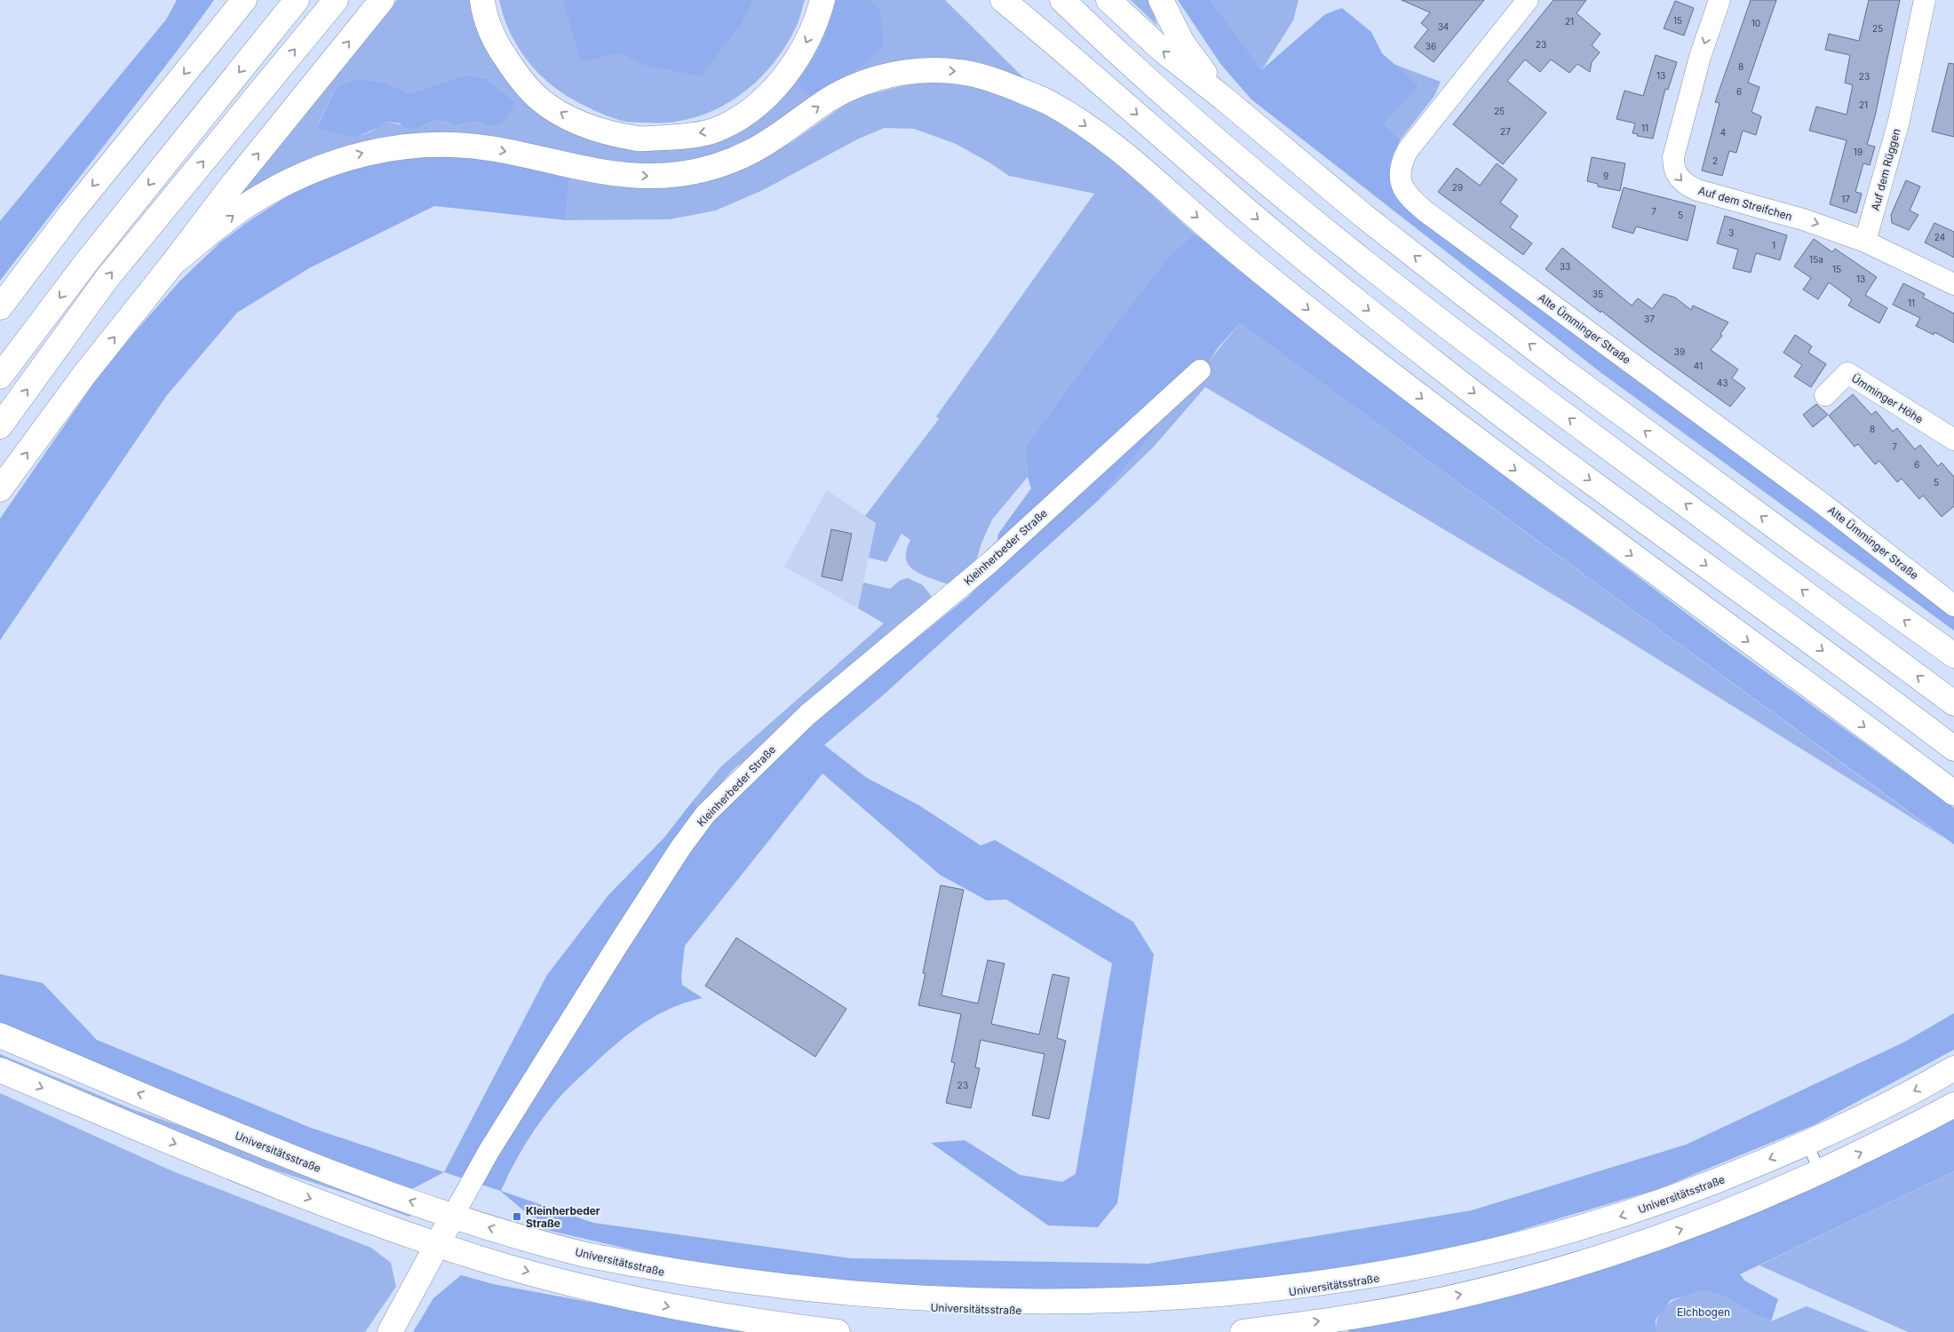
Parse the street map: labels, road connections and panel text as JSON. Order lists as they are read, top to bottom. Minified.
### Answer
{"streets":{"main road":["Kleinherbeder Straße","Universitätsstraße"],"street":["Auf dem Rüggen","Auf dem Streifchen","Alte Ümminger Straße","Ümminger Höhe"]},"crossings":[["Auf dem Rüggen","Auf dem Streifchen"],["Kleinherbeder Straße","Universitätsstraße"]],"parks":["Elchbogen"],"places":{"transit":["Kleinherbeder Straße"]},"house_numbers":["15","21","10","34","25","23","36","8","13","23","6","21","25","11","27","4","19","2","9","29","17","7","5","3","24","1","15a","33","15","13","35","11","37","39","41","43","8","7","6","5","23"]}
